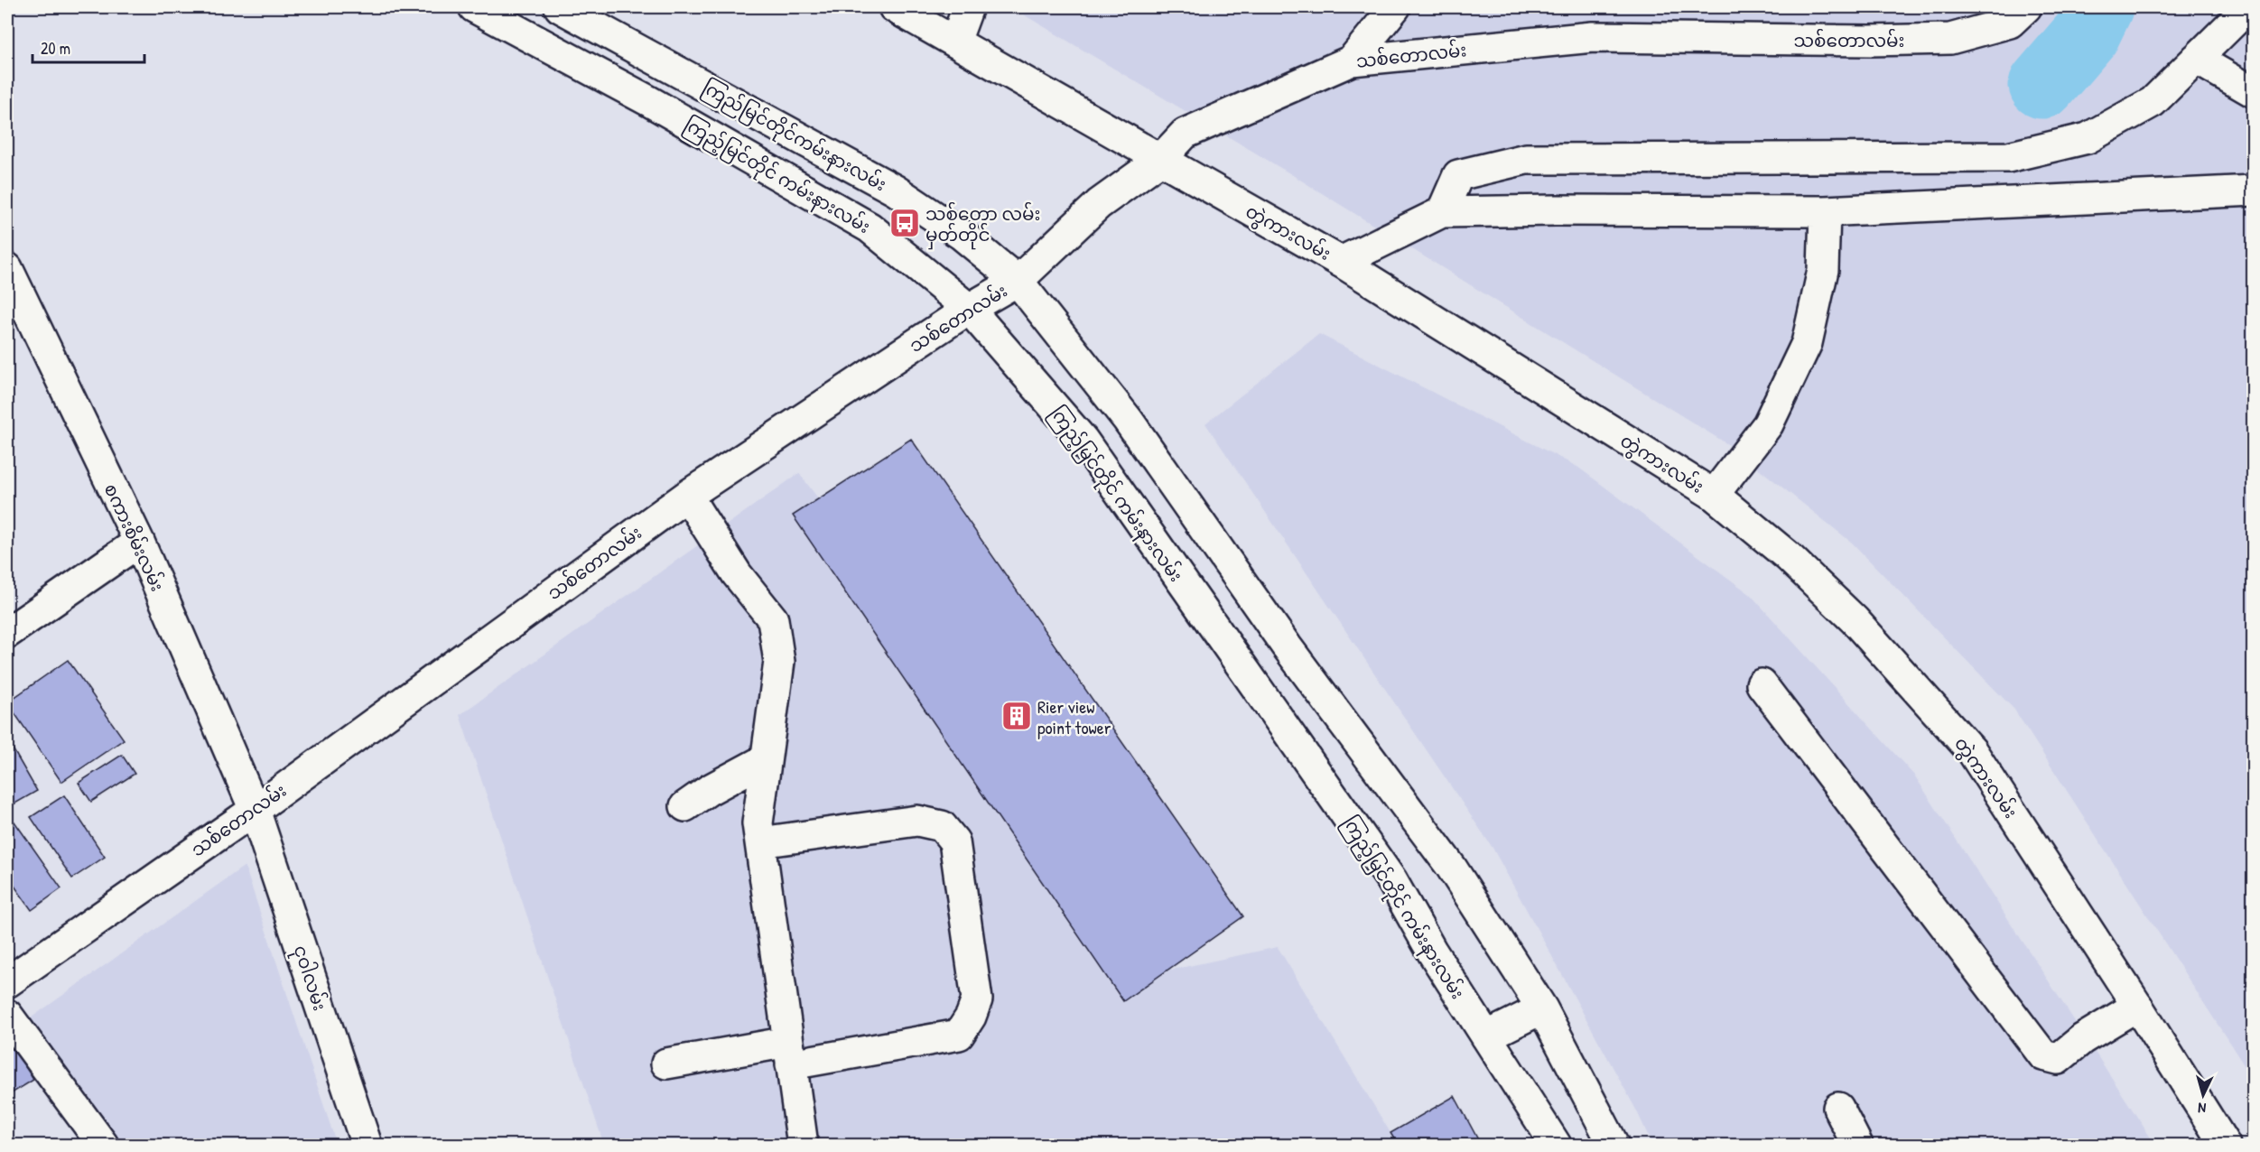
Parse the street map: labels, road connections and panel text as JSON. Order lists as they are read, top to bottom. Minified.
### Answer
{"streets":{"main road":["သစ်တောလမ်း","ကြည်မြင်တိုင်ကမ်းနားလမ်း","ကြည့်မြင်တိုင် ကမ်းနားလမ်း","တွဲကားလမ်း","စကားစိမ်းလမ်း","ငုဝါလမ်း"]},"crossings":[["သစ်တောလမ်း","ကြည်မြင်တိုင်ကမ်းနားလမ်း"],["သစ်တောလမ်း","ကြည့်မြင်တိုင် ကမ်းနားလမ်း"],["သစ်တောလမ်း","တွဲကားလမ်း"],["သစ်တောလမ်း","စကားစိမ်းလမ်း"],["သစ်တောလမ်း","ငုဝါလမ်း"],["စကားစိမ်းလမ်း","ငုဝါလမ်း"]],"places":{"bus stop":["သစ်တော လမ်း မှတ်တိုင်"],"building":["Rier view point tower"]},"scale_bar":"20 m","north":"bottom"}
